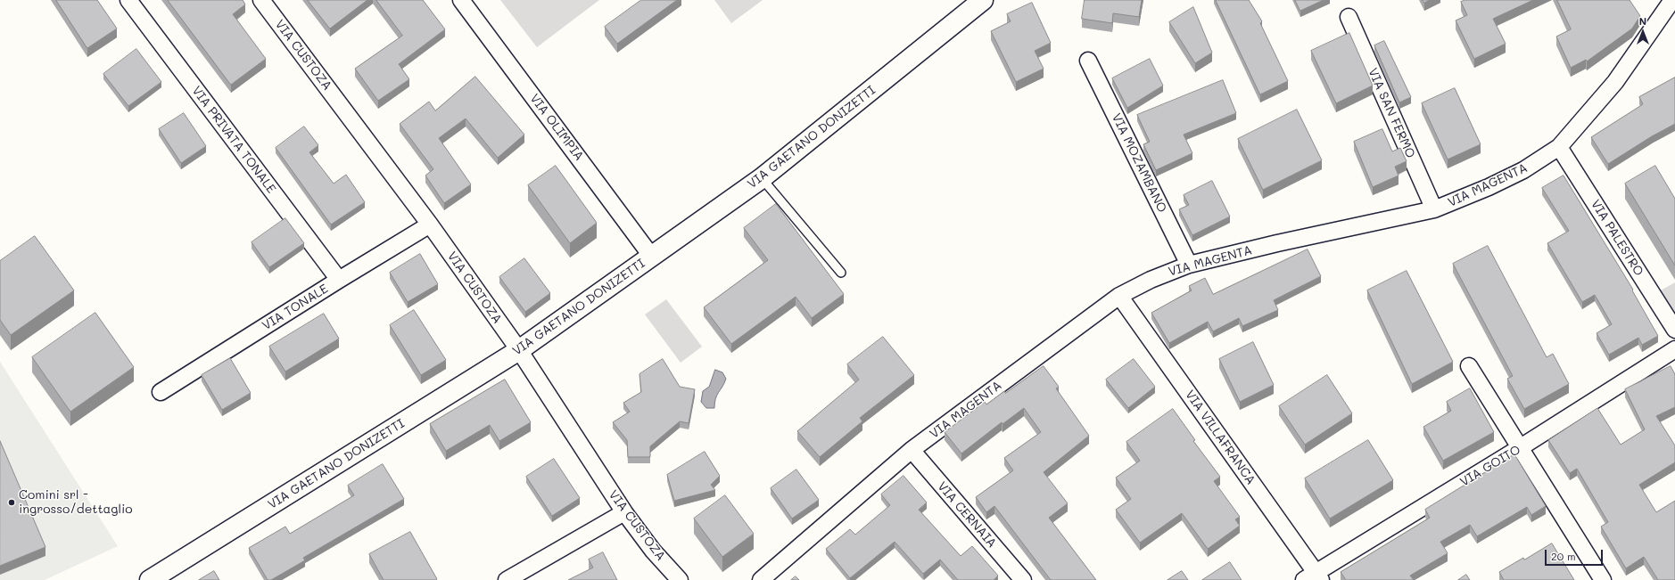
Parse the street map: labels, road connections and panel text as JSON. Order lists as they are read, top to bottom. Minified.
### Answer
{"streets":{"street":["VIA CUSTOZA","VIA SAN FERMO","VIA OLIMPIA","VIA GAETANO DONIZETTI","VIA PRIVATA TONALE","VIA MOZAMBANO","VIA MAGENTA","VIA PALESTRO","VIA TONALE","VIA VILLAFRANCA","VIA GOITO","VIA CERNAIA"]},"crossings":[["VIA CUSTOZA","VIA GAETANO DONIZETTI"],["VIA CUSTOZA","VIA TONALE"],["VIA SAN FERMO","VIA MAGENTA"],["VIA OLIMPIA","VIA GAETANO DONIZETTI"],["VIA PRIVATA TONALE","VIA TONALE"],["VIA MOZAMBANO","VIA MAGENTA"],["VIA MAGENTA","VIA PALESTRO"],["VIA MAGENTA","VIA VILLAFRANCA"],["VIA MAGENTA","VIA CERNAIA"],["VIA VILLAFRANCA","VIA GOITO"]],"places":["Comini srl - ingrosso/dettaglio"],"scale_bar":"20 m","north":"top"}
